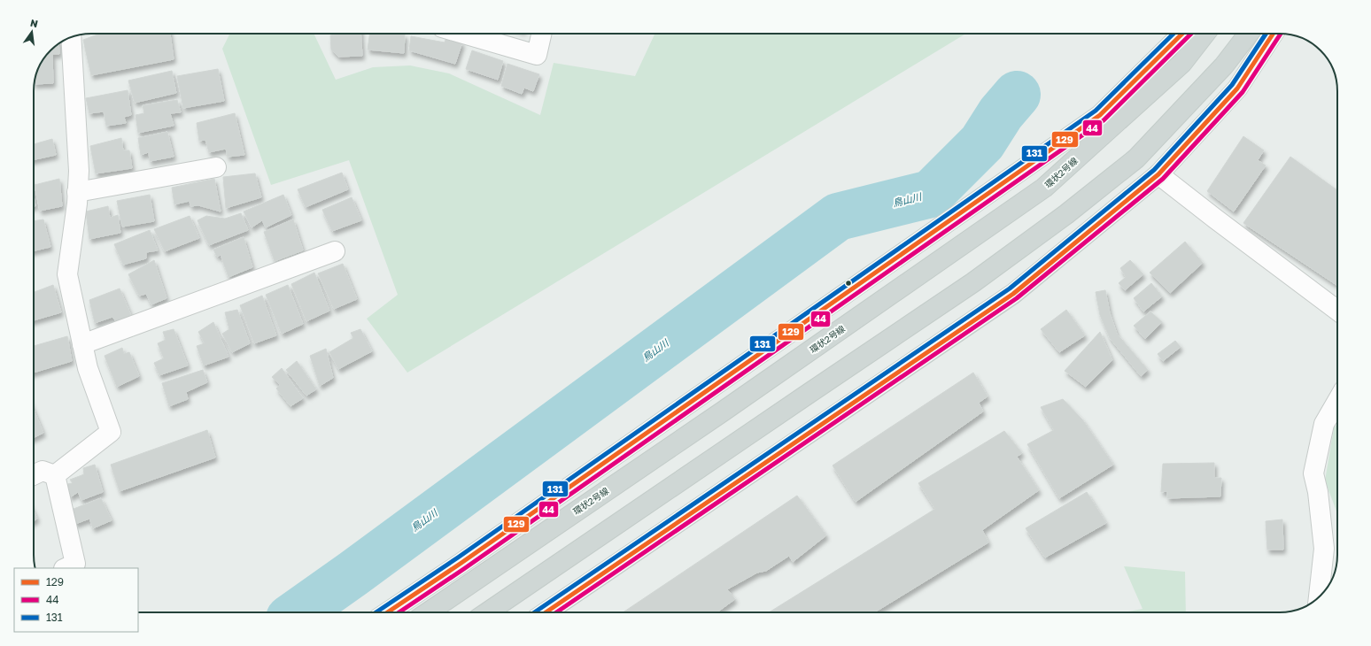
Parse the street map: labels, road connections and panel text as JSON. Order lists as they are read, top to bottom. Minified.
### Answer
{"streets":{"main road":["環状2号線"]},"water":["鳥山川"],"lines":["transit line 129","transit line 44","transit line 131"],"legend":["129","44","131"],"north":"top"}
